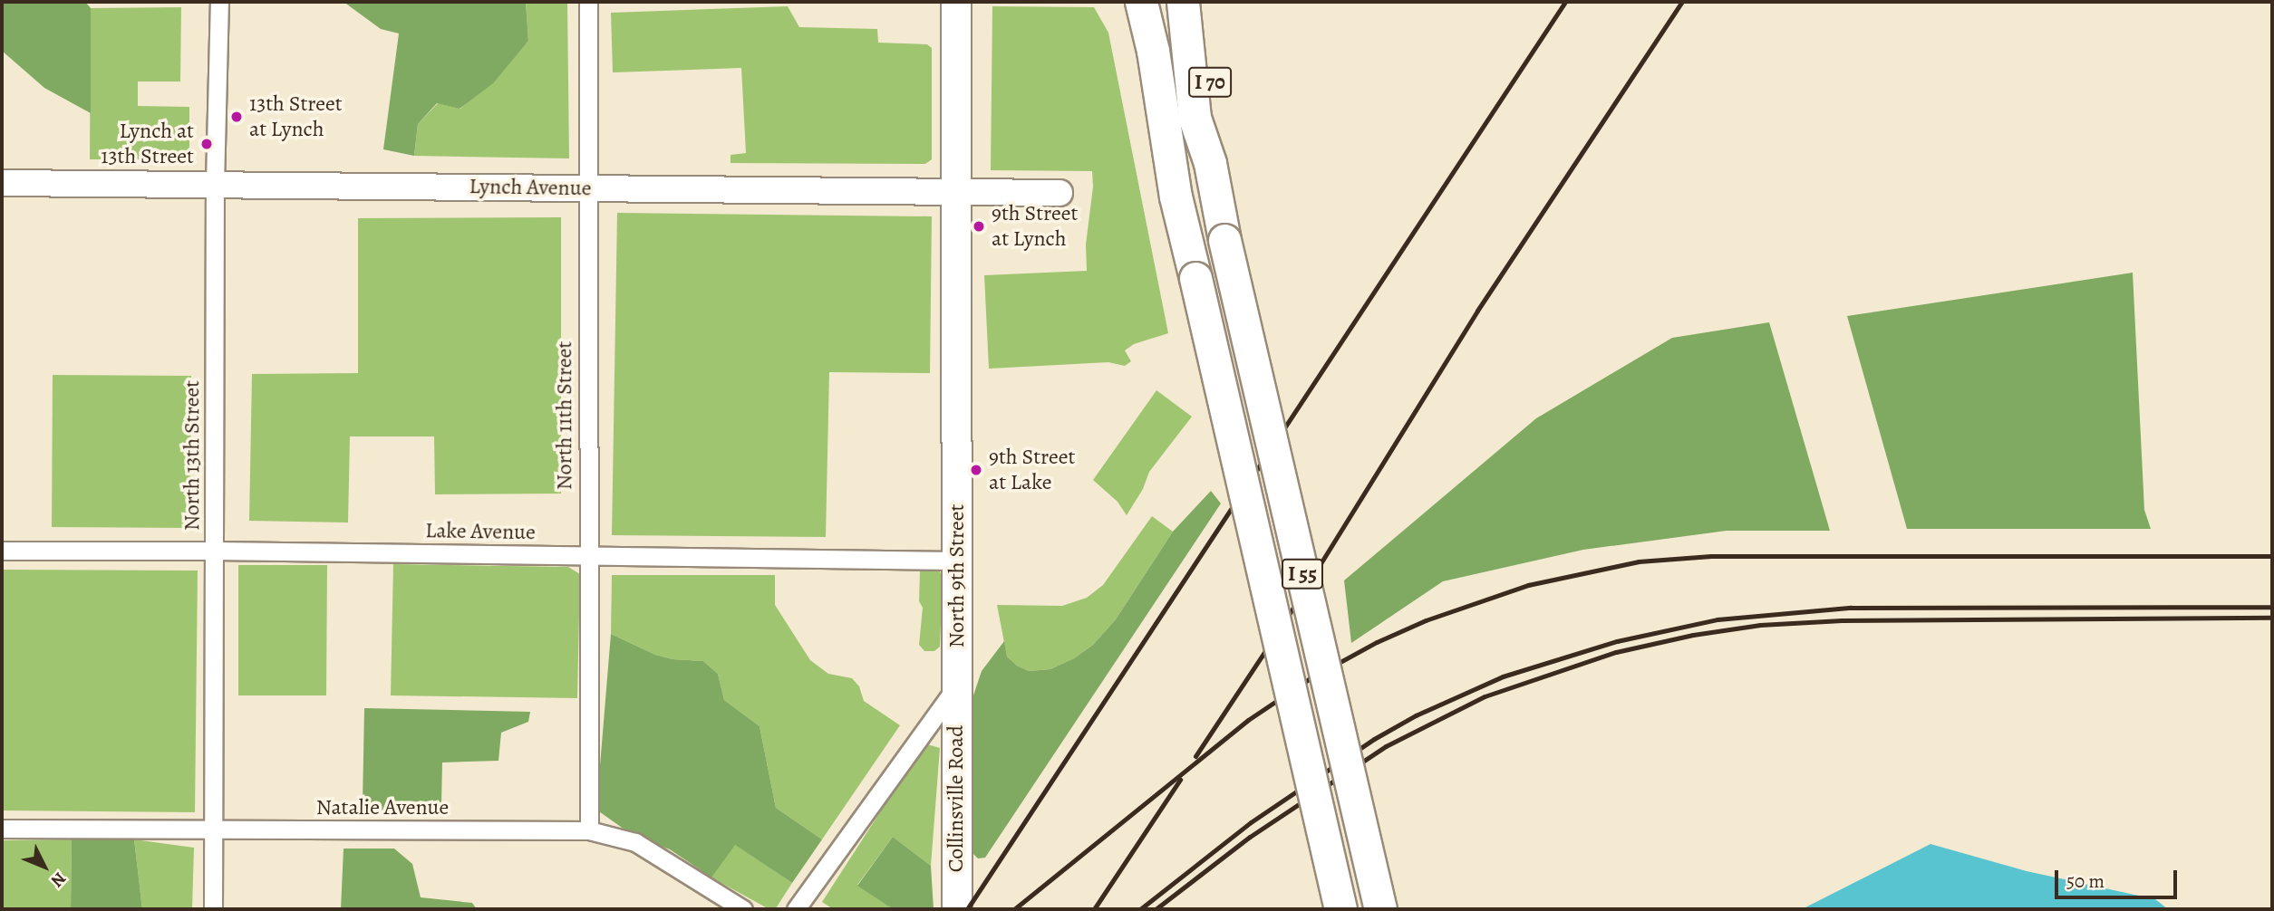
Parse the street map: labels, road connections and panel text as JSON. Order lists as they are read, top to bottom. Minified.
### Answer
{"streets":{"highway":["I 70","I 55"],"main road":["North 9th Street","Collinsville Road"],"street":["Lynch Avenue","North 11th Street","North 13th Street","Lake Avenue","Natalie Avenue"]},"crossings":[["I 70","I 55"],["Lynch Avenue","North 11th Street"],["Lynch Avenue","North 13th Street"],["Lynch Avenue","North 9th Street"],["North 11th Street","Lake Avenue"],["North 11th Street","Natalie Avenue"],["North 13th Street","Lake Avenue"],["North 13th Street","Natalie Avenue"],["Lake Avenue","North 9th Street"],["North 9th Street","Collinsville Road"]],"places":["13th Street at Lynch","Lynch at 13th Street","9th Street at Lynch","9th Street at Lake"],"scale_bar":"50 m","north":"bottom right"}
